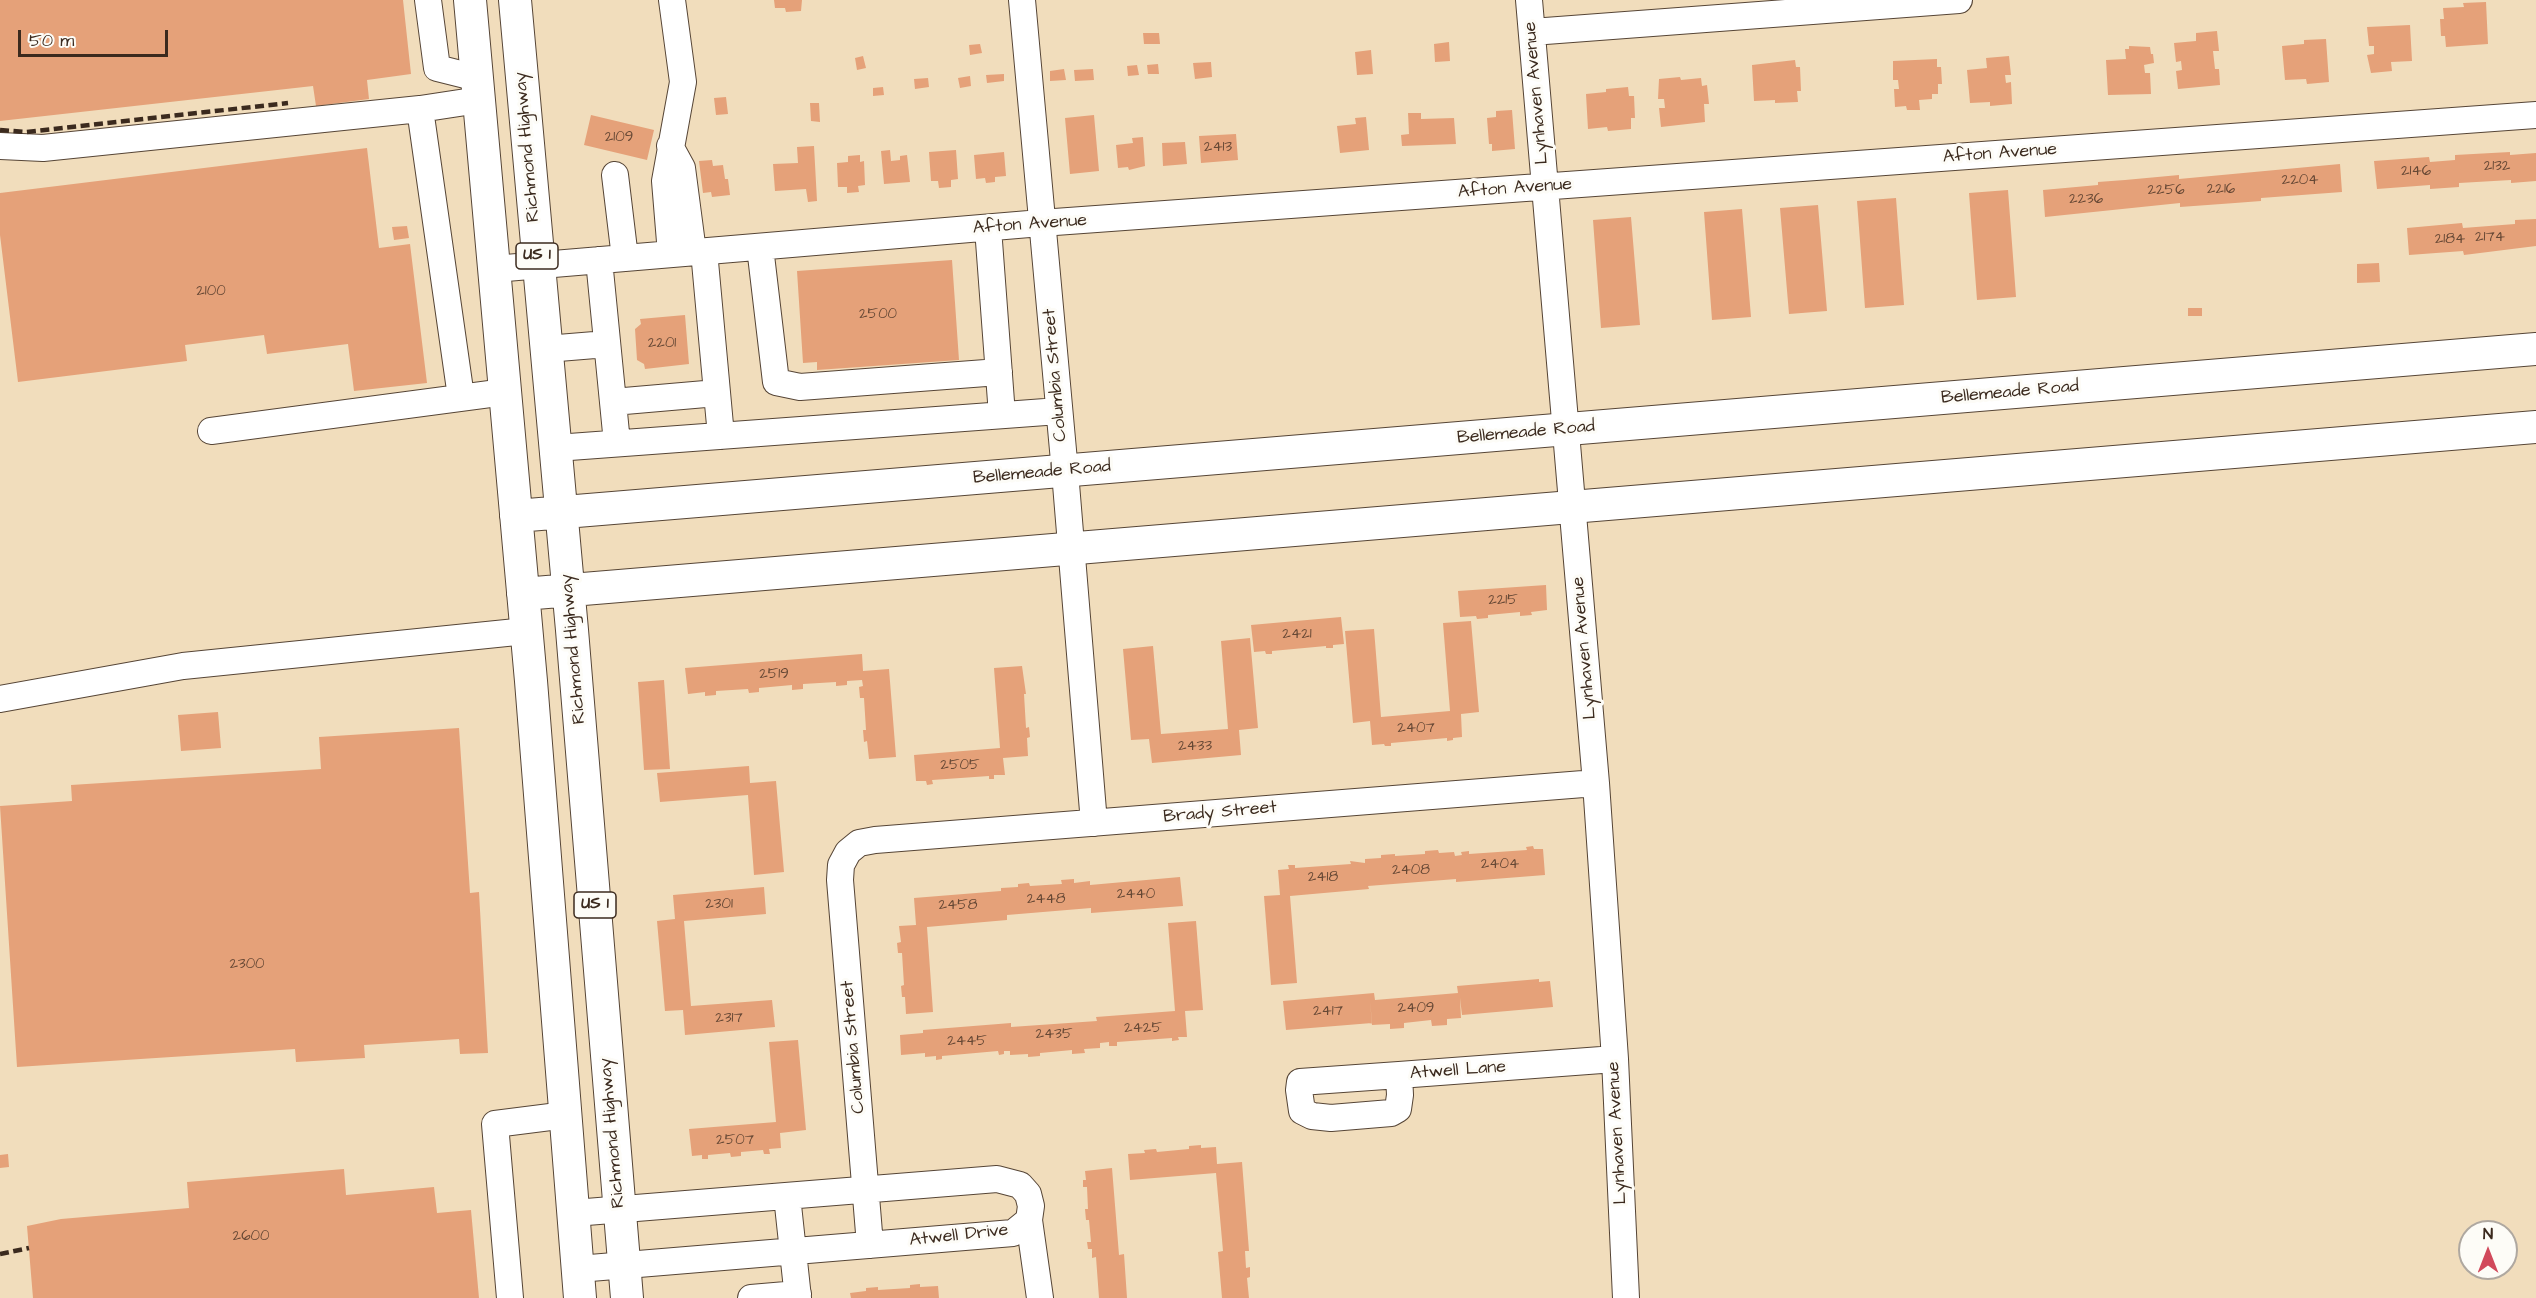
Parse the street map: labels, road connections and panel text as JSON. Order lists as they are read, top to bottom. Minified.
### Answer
{"streets":{"main road":["Richmond Highway","US 1","Bellemeade Road"],"street":["Lynhaven Avenue","Afton Avenue","Columbia Street","Brady Street","Atwell Lane","Atwell Drive"]},"crossings":[["Lynhaven Avenue","Afton Avenue"],["Lynhaven Avenue","Bellemeade Road"],["Lynhaven Avenue","Brady Street"],["Lynhaven Avenue","Atwell Lane"],["Richmond Highway","Afton Avenue"],["Richmond Highway","Bellemeade Road"],["Richmond Highway","Atwell Drive"],["Afton Avenue","US 1"],["Afton Avenue","Columbia Street"],["US 1","Bellemeade Road"],["US 1","Atwell Drive"],["Columbia Street","Bellemeade Road"],["Columbia Street","Brady Street"],["Columbia Street","Atwell Drive"]],"house_numbers":["2109","2413","2132","2146","2204","2216","2256","2236","2174","2184","2100","2500","2201","2215","2421","2519","2407","2433","2505","2404","2408","2418","2440","2448","2301","2458","2300","2409","2417","2317","2425","2435","2445","2507","2600"],"scale_bar":"50 m","north":"top"}
